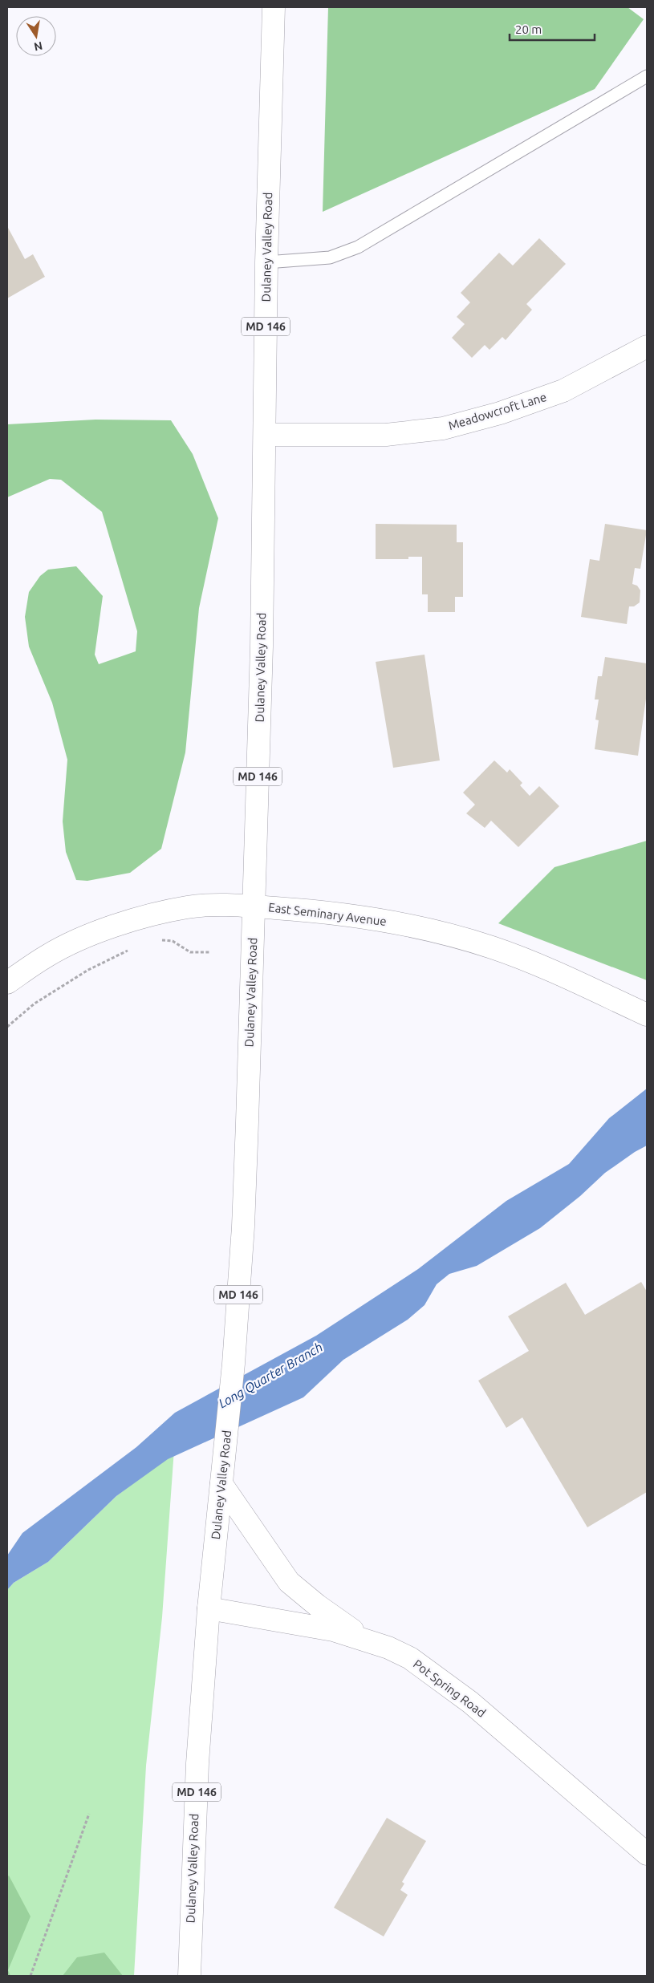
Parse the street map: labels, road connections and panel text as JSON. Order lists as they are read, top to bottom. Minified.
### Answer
{"streets":{"main road":["Dulaney Valley Road","MD 146","Meadowcroft Lane","East Seminary Avenue","Pot Spring Road"]},"crossings":[["Dulaney Valley Road","Meadowcroft Lane"],["Dulaney Valley Road","East Seminary Avenue"],["Dulaney Valley Road","Pot Spring Road"]],"water":["Long Quarter Branch"],"scale_bar":"20 m","north":"bottom"}
